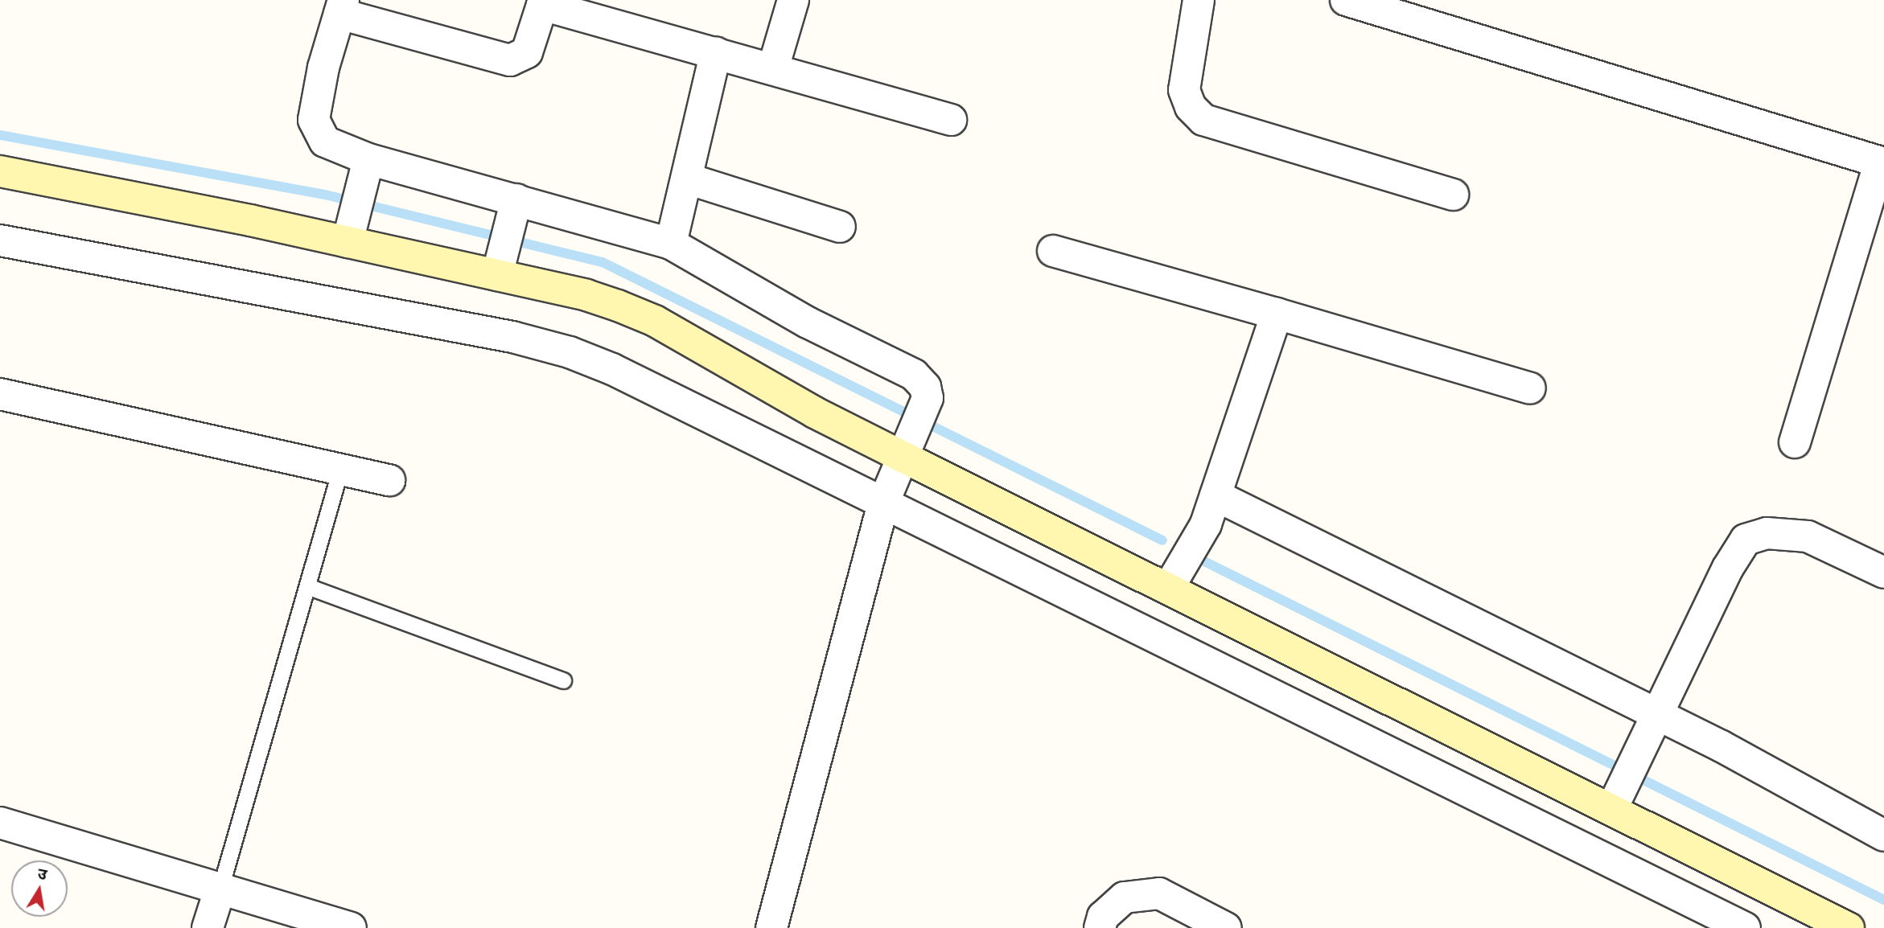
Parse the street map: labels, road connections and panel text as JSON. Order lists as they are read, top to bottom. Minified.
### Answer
{"north":"top"}
